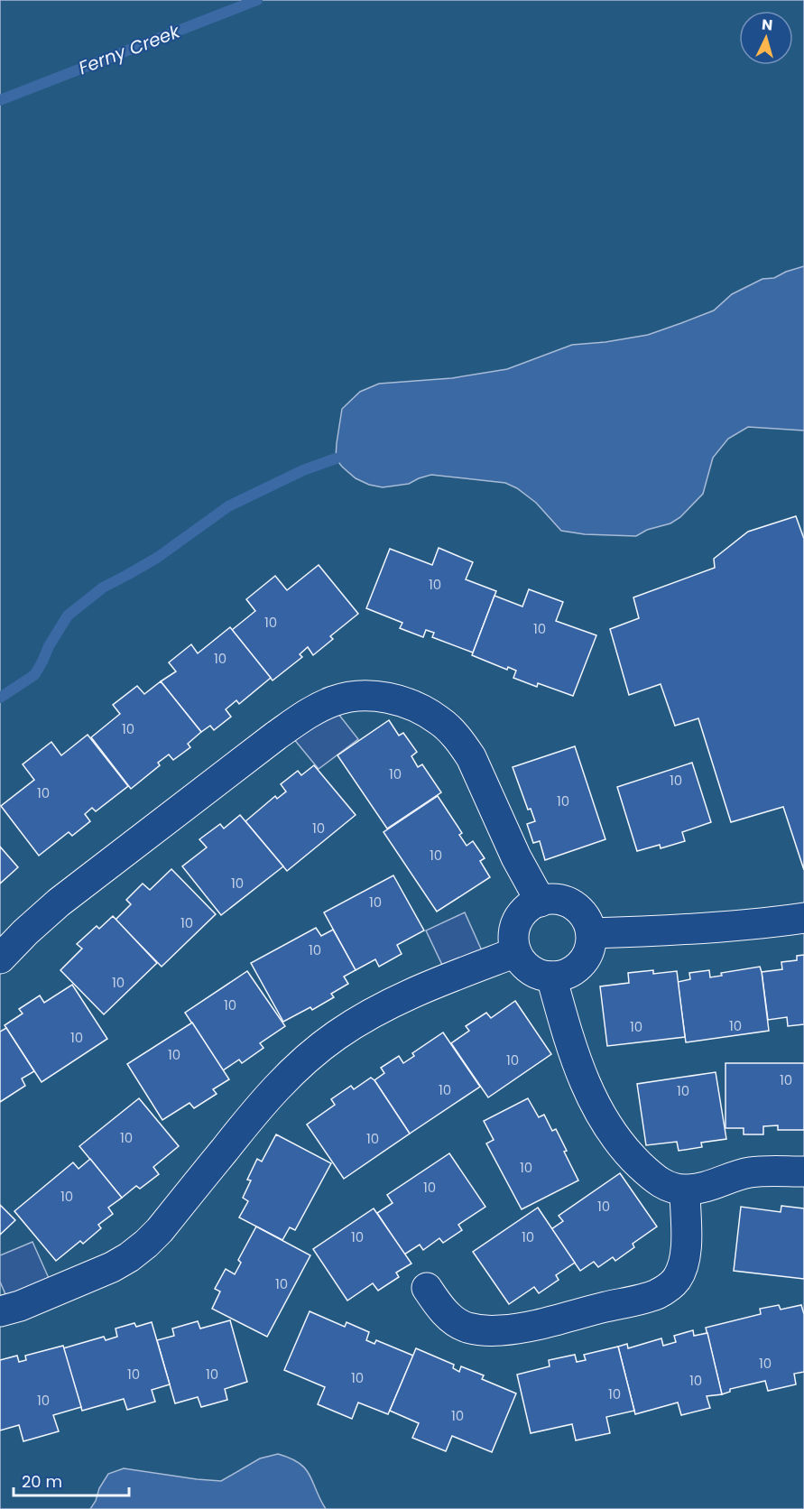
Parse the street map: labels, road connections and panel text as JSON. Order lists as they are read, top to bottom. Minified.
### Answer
{"water":["Ferny Creek"],"house_numbers":["10","10","10","10","10","10","10","10","10","10","10","10","10","10","10","10","10","10","10","10","10","10","10","10","10","10","10","10","10","10","10","10","10","10","10","10","10","10","10","10","10","10"],"scale_bar":"20 m","north":"top"}
